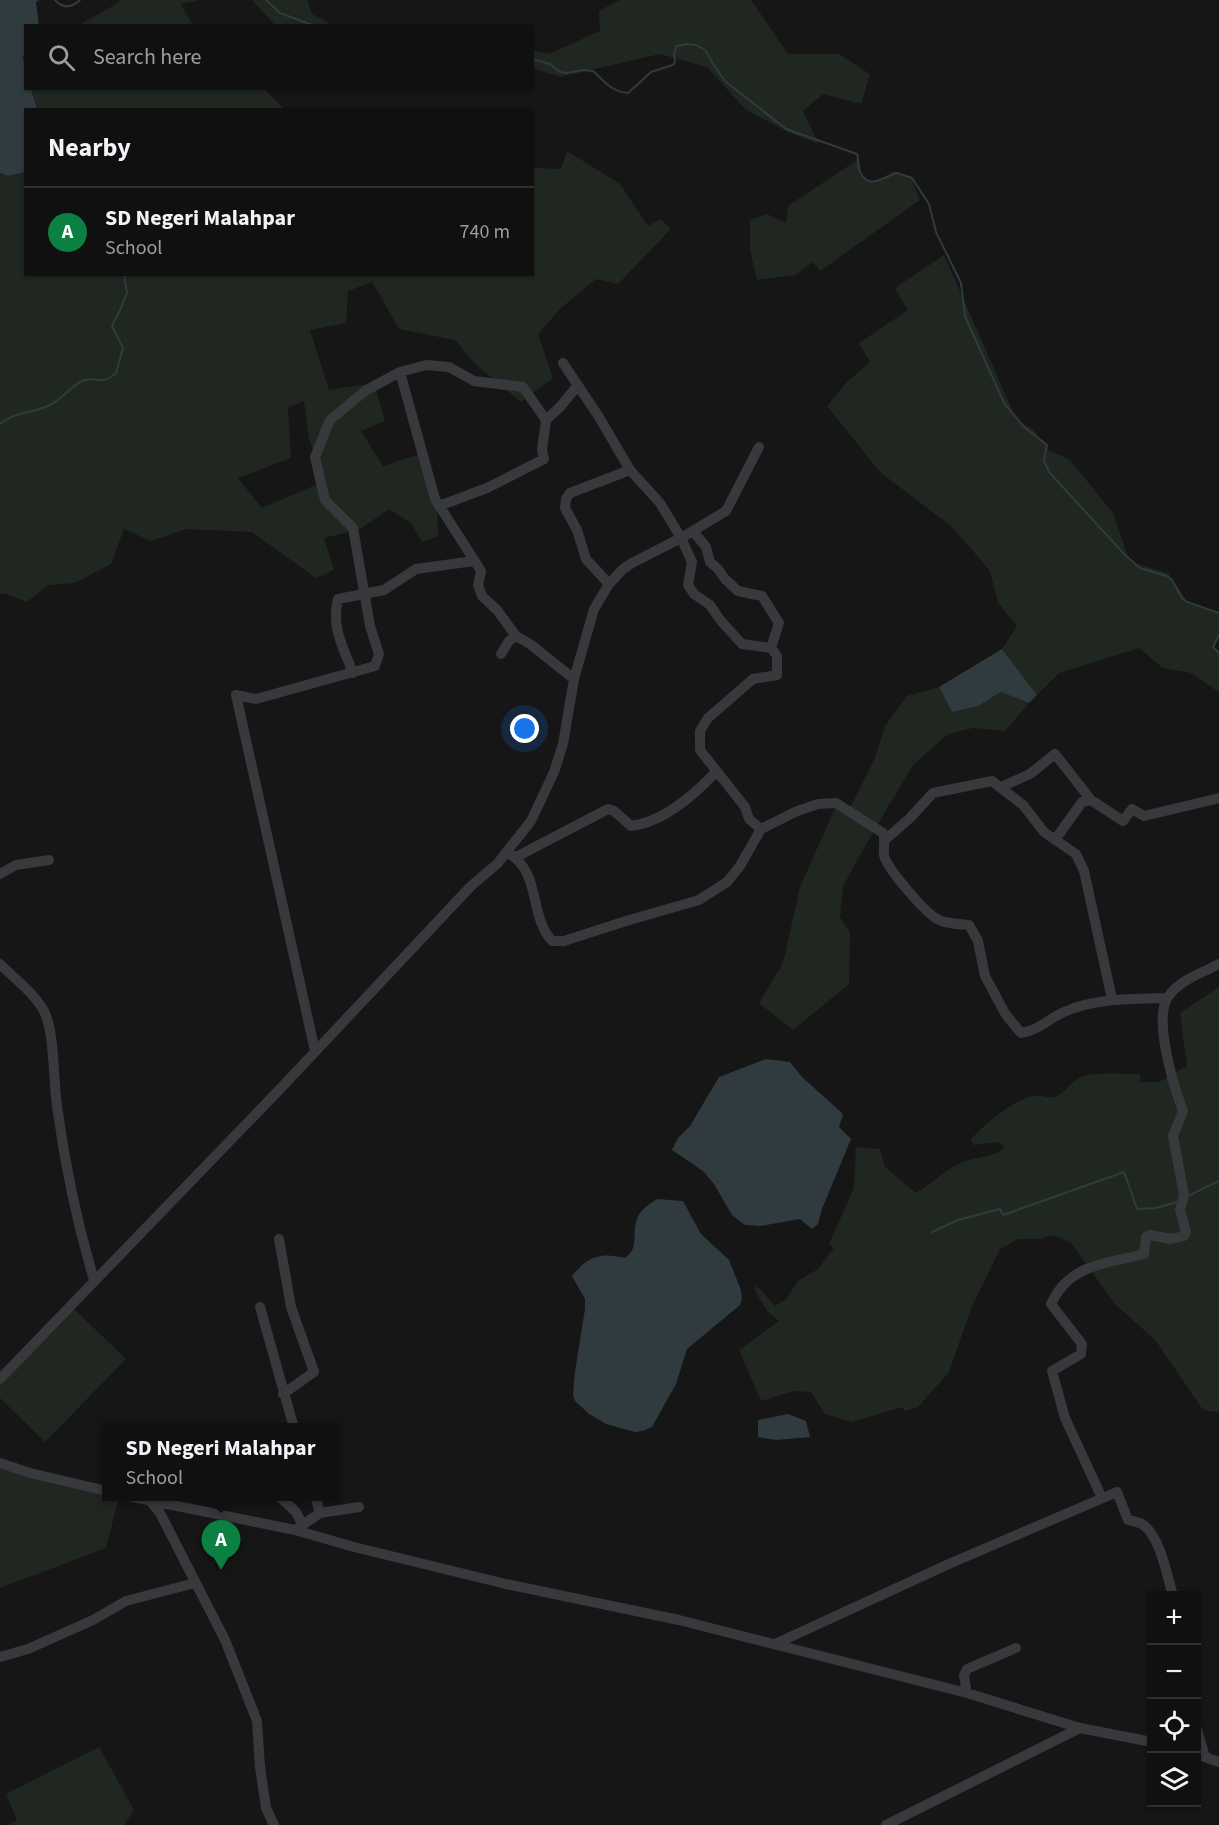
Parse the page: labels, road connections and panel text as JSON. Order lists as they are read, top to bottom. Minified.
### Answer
{"page":{"search":"Search here","heading":"Nearby","list":[{"mark":"A","name":"SD Negeri Malahpar","note":"School","value":"740 m"}],"popup":["SD Negeri Malahpar","School"],"pins":"A","map_buttons":["+","−"]}}
